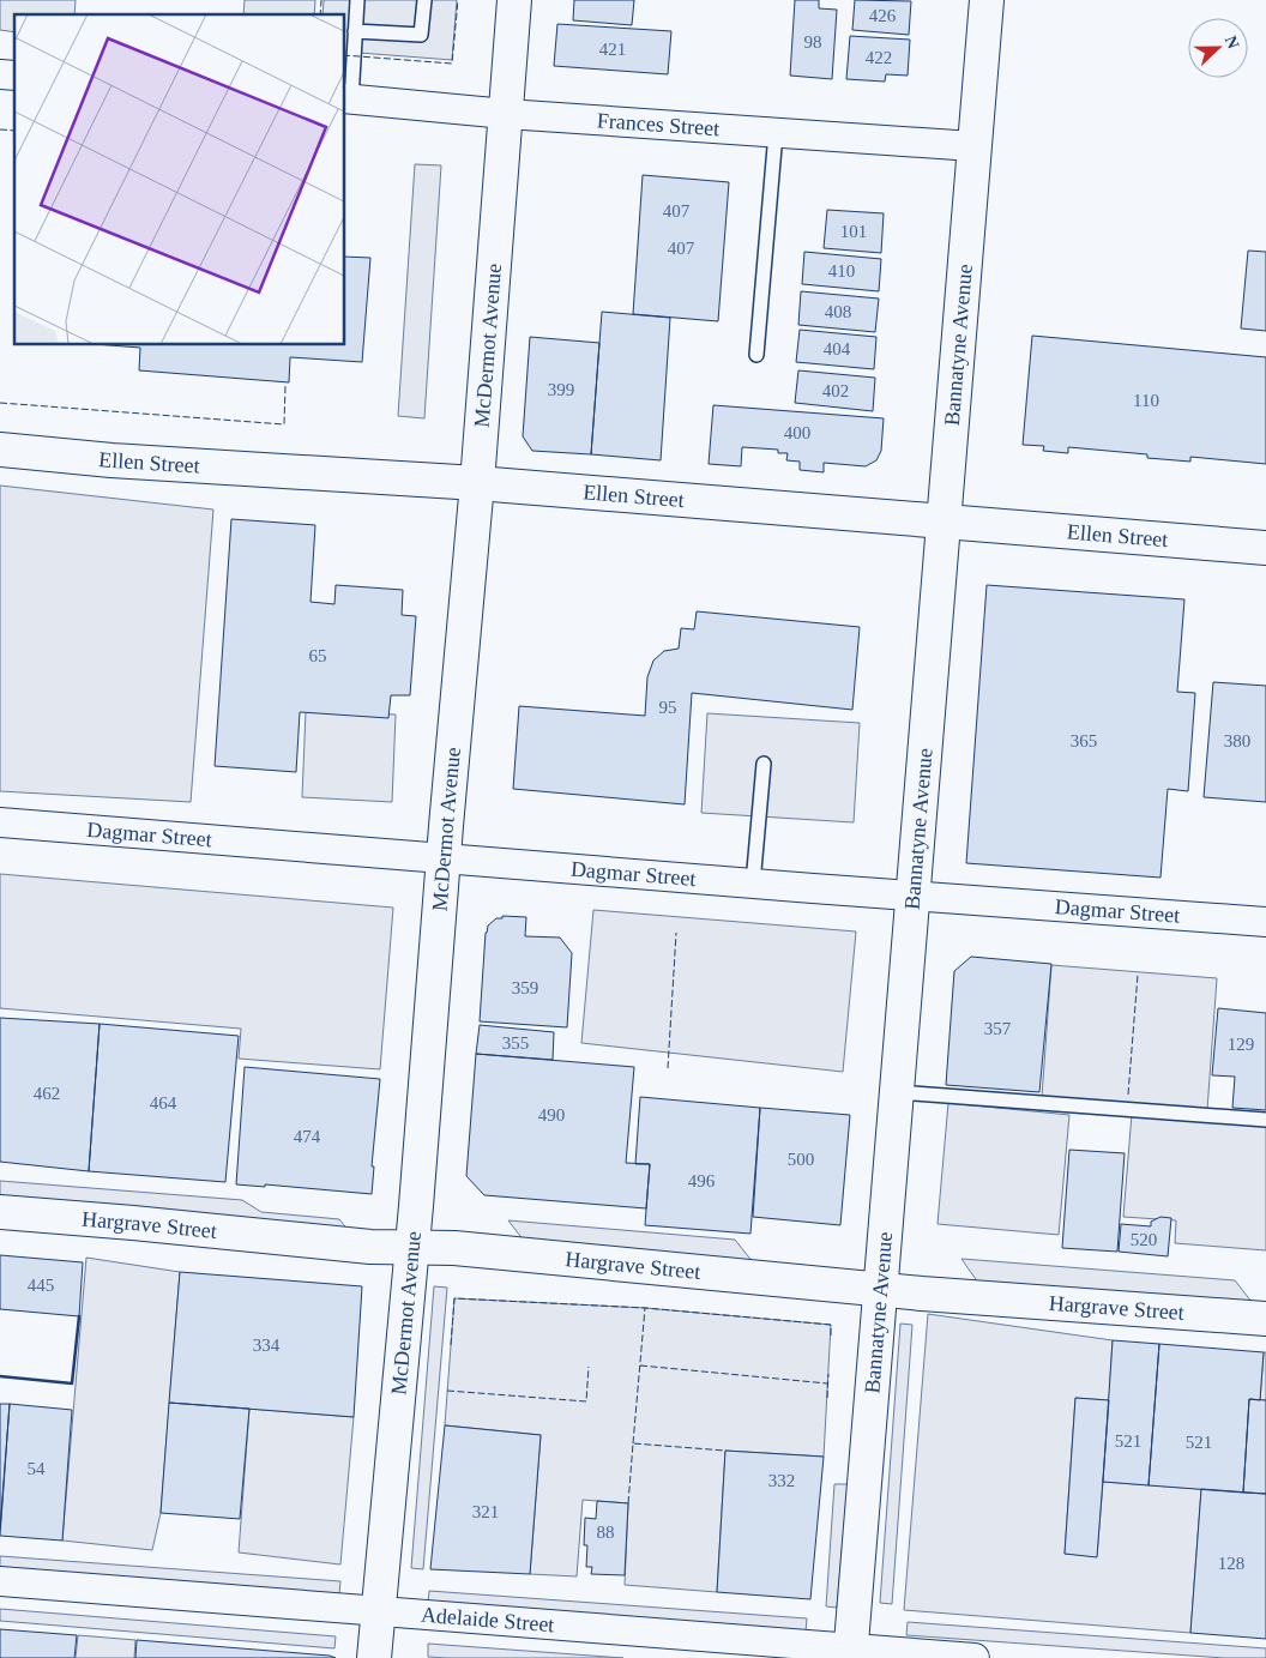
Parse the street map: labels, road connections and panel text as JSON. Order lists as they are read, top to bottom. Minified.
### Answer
{"streets":{"street":["Frances Street","McDermot Avenue","Bannatyne Avenue","Ellen Street","Dagmar Street","Hargrave Street","Adelaide Street"]},"crossings":[["Frances Street","McDermot Avenue"],["Frances Street","Bannatyne Avenue"],["McDermot Avenue","Ellen Street"],["McDermot Avenue","Dagmar Street"],["McDermot Avenue","Hargrave Street"],["McDermot Avenue","Adelaide Street"],["Bannatyne Avenue","Ellen Street"],["Bannatyne Avenue","Dagmar Street"],["Bannatyne Avenue","Hargrave Street"],["Bannatyne Avenue","Adelaide Street"]],"house_numbers":["426","98","421","422","407","101","407","410","408","404","399","402","110","400","65","95","365","380","359","357","355","129","462","464","490","474","500","496","520","445","334","521","521","54","332","321","88","128"],"north":"right"}
